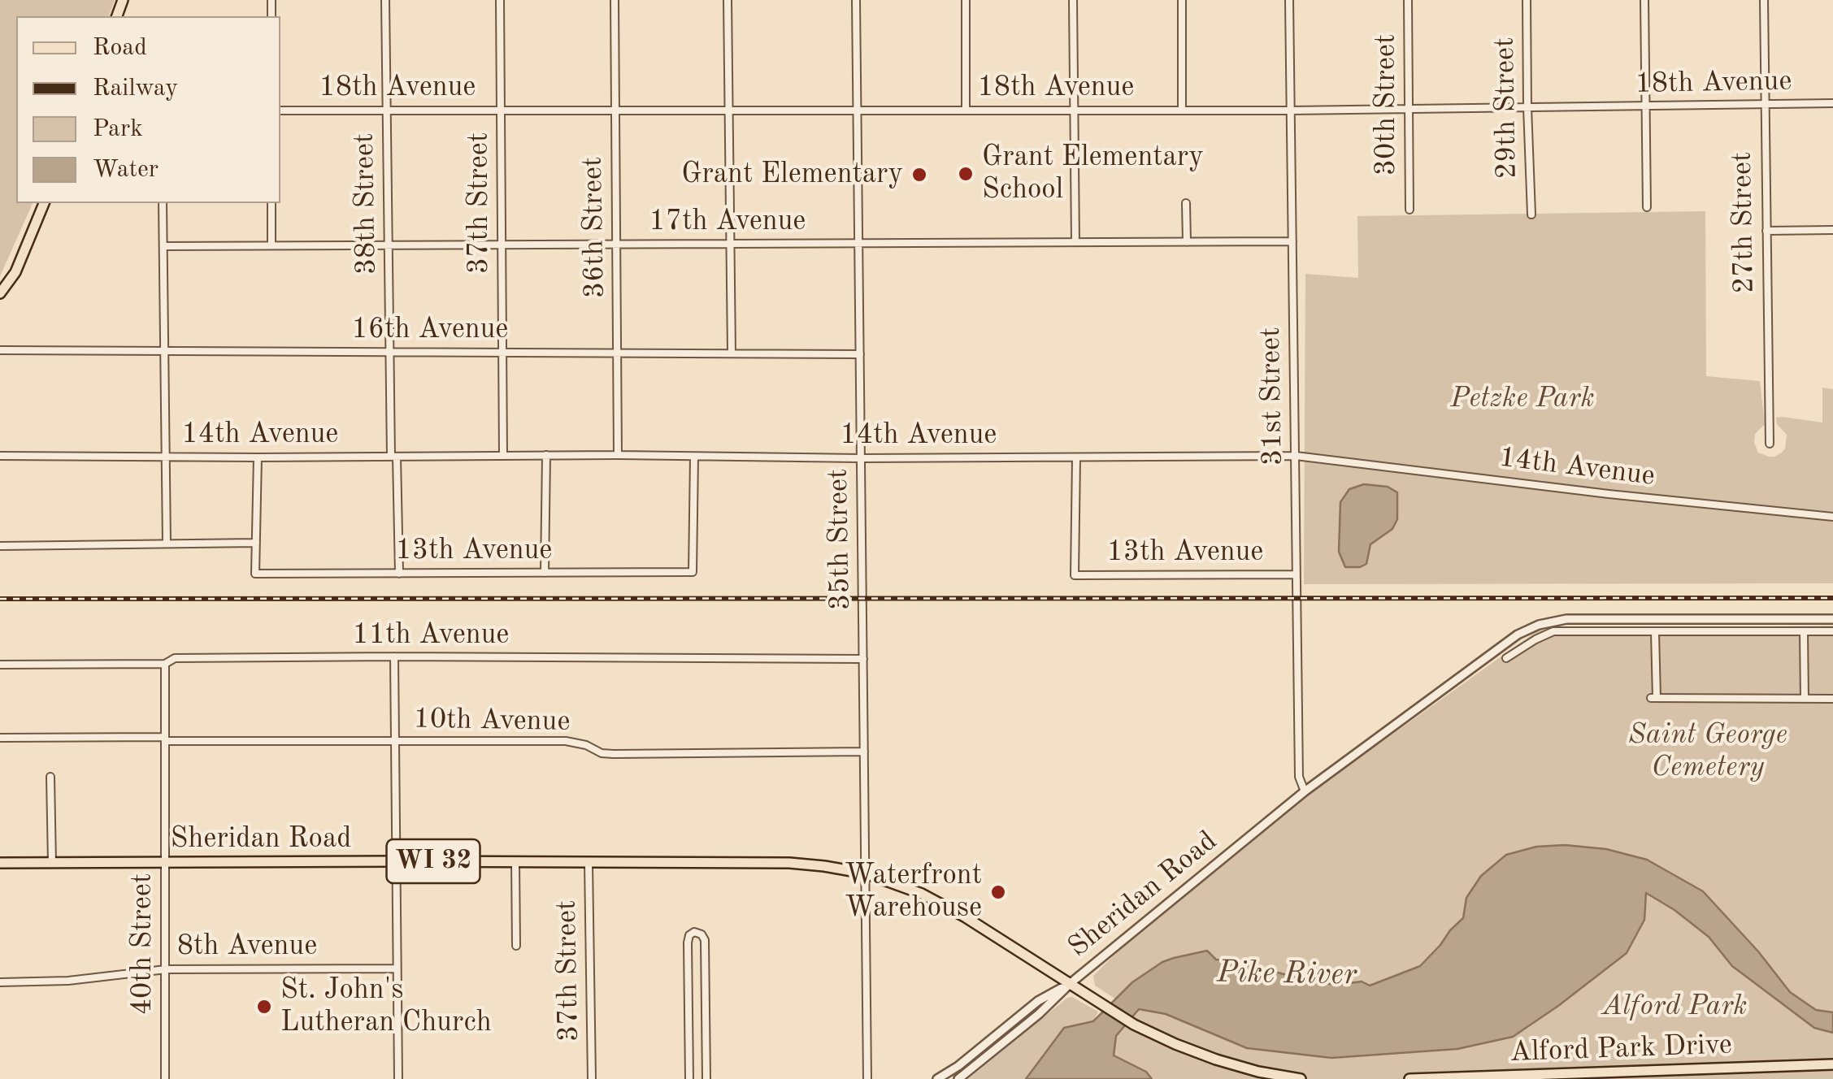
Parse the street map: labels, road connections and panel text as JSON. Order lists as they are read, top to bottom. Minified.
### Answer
{"streets":{"main road":["Sheridan Road","WI 32","Alford Park Drive"],"street":["18th Avenue","30th Street","29th Street","37th Street","38th Street","17th Avenue","27th Street","36th Street","16th Avenue","31st Street","14th Avenue","35th Street","13th Avenue","11th Avenue","10th Avenue","40th Street","8th Avenue"]},"crossings":[["18th Avenue","30th Street"],["18th Avenue","29th Street"],["18th Avenue","37th Street"],["18th Avenue","38th Street"],["18th Avenue","27th Street"],["18th Avenue","36th Street"],["18th Avenue","31st Street"],["18th Avenue","35th Street"],["37th Street","17th Avenue"],["37th Street","16th Avenue"],["37th Street","14th Avenue"],["37th Street","Sheridan Road"],["38th Street","17th Avenue"],["38th Street","16th Avenue"],["38th Street","14th Avenue"],["38th Street","13th Avenue"],["17th Avenue","36th Street"],["17th Avenue","31st Street"],["17th Avenue","35th Street"],["36th Street","16th Avenue"],["36th Street","14th Avenue"],["16th Avenue","35th Street"],["31st Street","14th Avenue"],["31st Street","13th Avenue"],["31st Street","Sheridan Road"],["14th Avenue","35th Street"],["14th Avenue","13th Avenue"],["35th Street","11th Avenue"],["35th Street","10th Avenue"],["35th Street","Sheridan Road"],["11th Avenue","40th Street"],["10th Avenue","40th Street"],["Sheridan Road","WI 32"],["Sheridan Road","40th Street"],["40th Street","8th Avenue"]],"water":["Pike River"],"parks":["Petzke Park","Saint George Cemetery","Alford Park"],"places":["Grant Elementary School","Grant Elementary","Waterfront Warehouse","St. John's Lutheran Church"],"legend":["Road","Railway","Park","Water"]}
